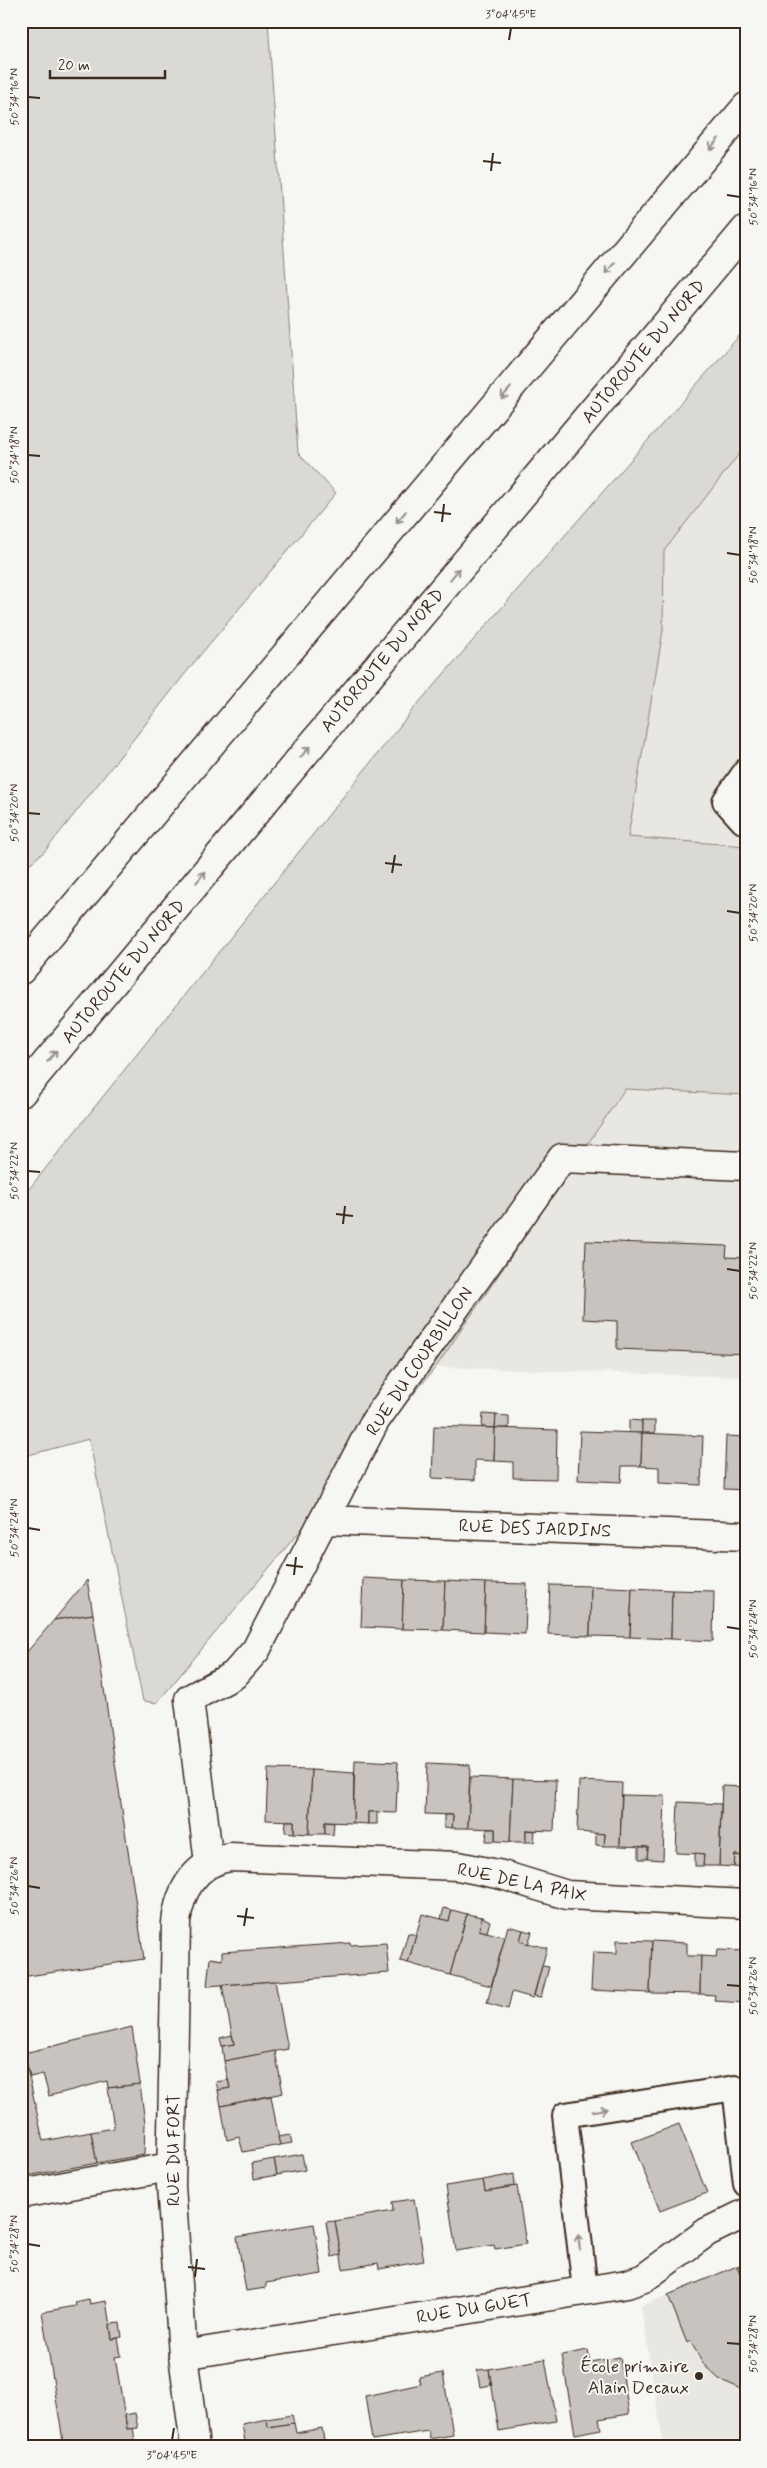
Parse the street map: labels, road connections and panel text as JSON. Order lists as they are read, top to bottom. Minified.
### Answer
{"streets":{"main road":["AUTOROUTE DU NORD","RUE DU COURBILLON","RUE DES JARDINS","RUE DE LA PAIX","RUE DU FORT","RUE DU GUET"]},"crossings":[["RUE DU COURBILLON","RUE DES JARDINS"],["RUE DU COURBILLON","RUE DE LA PAIX"],["RUE DU COURBILLON","RUE DU FORT"],["RUE DE LA PAIX","RUE DU FORT"],["RUE DU FORT","RUE DU GUET"]],"places":["École primaire Alain Decaux"],"scale_bar":"20 m","coordinates":["3°04'45\"E","50°34'16\"N","50°34'18\"N","50°34'20\"N","50°34'22\"N","50°34'24\"N","50°34'26\"N","50°34'28\"N"]}
